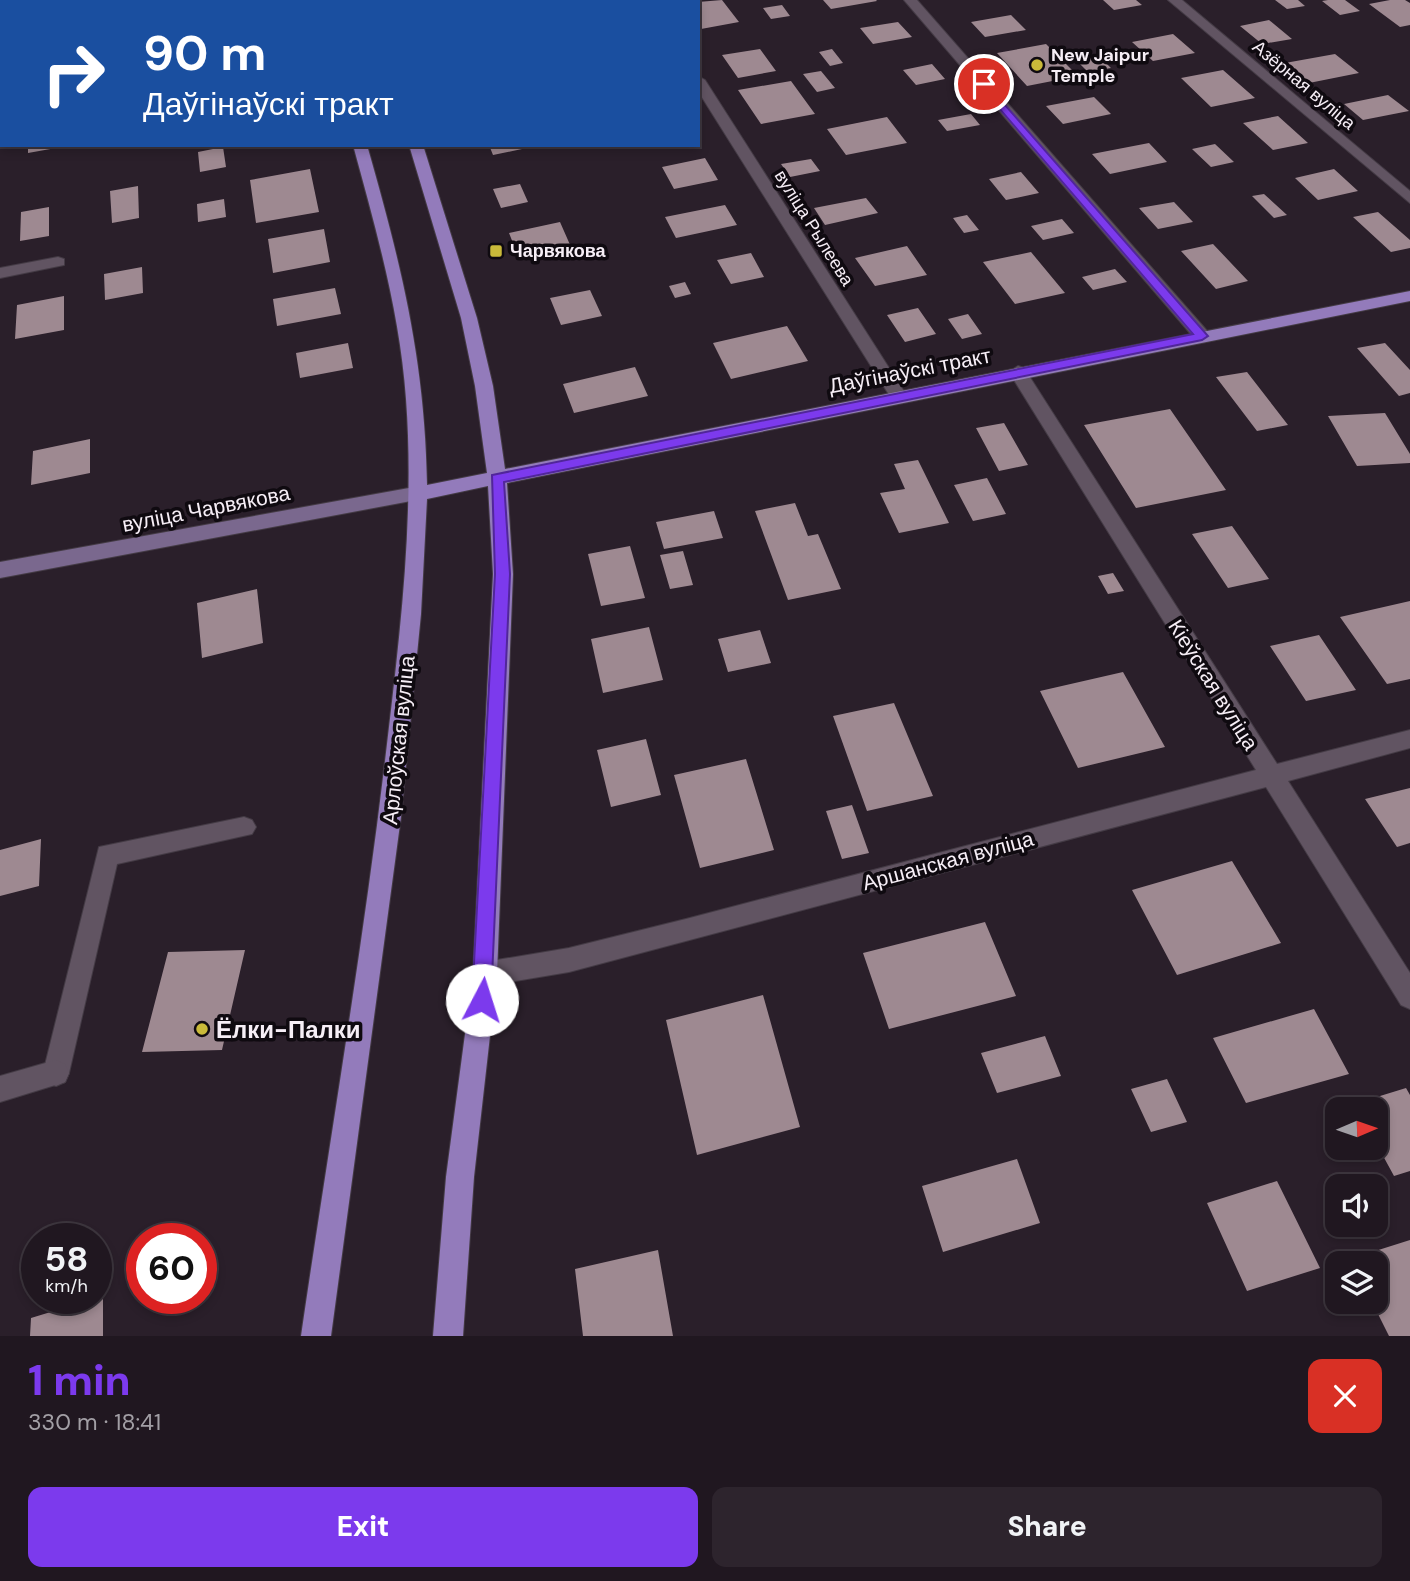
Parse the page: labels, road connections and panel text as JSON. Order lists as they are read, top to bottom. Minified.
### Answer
{"streets":{"main road":["Даўгінаўскі тракт","вуліца Чарвякова","Арлоўская вуліца"],"street":["Азёрная вуліца","вуліца Рылеева","Кіеўская вуліца","Аршанская вуліца"]},"crossings":[["вуліца Рылеева","Даўгінаўскі тракт"],["Даўгінаўскі тракт","вуліца Чарвякова"],["Даўгінаўскі тракт","Кіеўская вуліца"],["Даўгінаўскі тракт","Арлоўская вуліца"],["вуліца Чарвякова","Арлоўская вуліца"],["Кіеўская вуліца","Аршанская вуліца"]],"places":{"other":["New Jaipur Temple","Ёлки-Палки"],"transit":["Чарвякова"]},"north":"right","page":{"turn":["90 m","Даўгінаўскі тракт"],"speed":"58 km/h","limit":"60","heading":["1 min","330 m · 18:41"],"buttons":["Exit","Share"]}}
